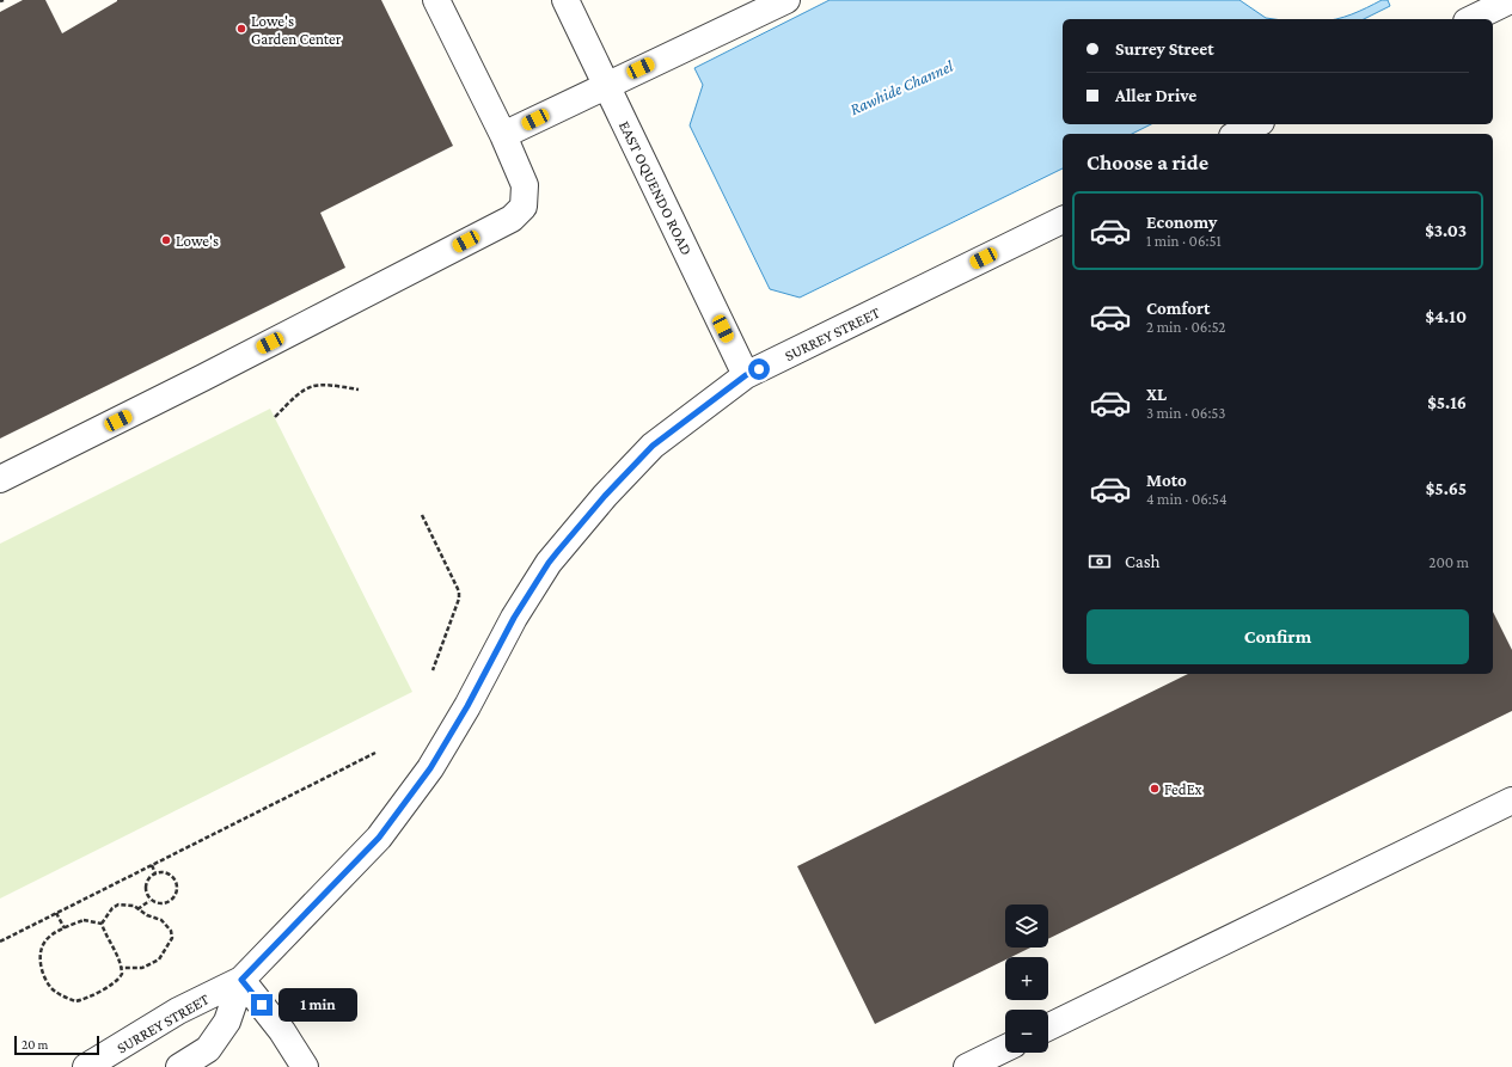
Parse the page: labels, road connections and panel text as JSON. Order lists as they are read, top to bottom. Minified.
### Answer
{"streets":{"street":["EAST OQUENDO ROAD","SURREY STREET"]},"crossings":[["EAST OQUENDO ROAD","SURREY STREET"]],"water":["Rawhide Channel"],"places":["Lowe's Garden Center","Lowe's","FedEx"],"scale_bar":"20 m","page":{"banner":["Surrey Street","Aller Drive"],"heading":"Choose a ride","list":[{"name":"Economy","note":"1 min · 06:51","value":"$3.03"},{"name":"Comfort","note":"2 min · 06:52","value":"$4.10"},{"name":"XL","note":"3 min · 06:53","value":"$5.16"},{"name":"Moto","note":"4 min · 06:54","value":"$5.65"}],"pay":["Cash","200 m"],"buttons":"Confirm","map_buttons":["+","−"],"bubble":"1 min","scale":"20 m"}}
